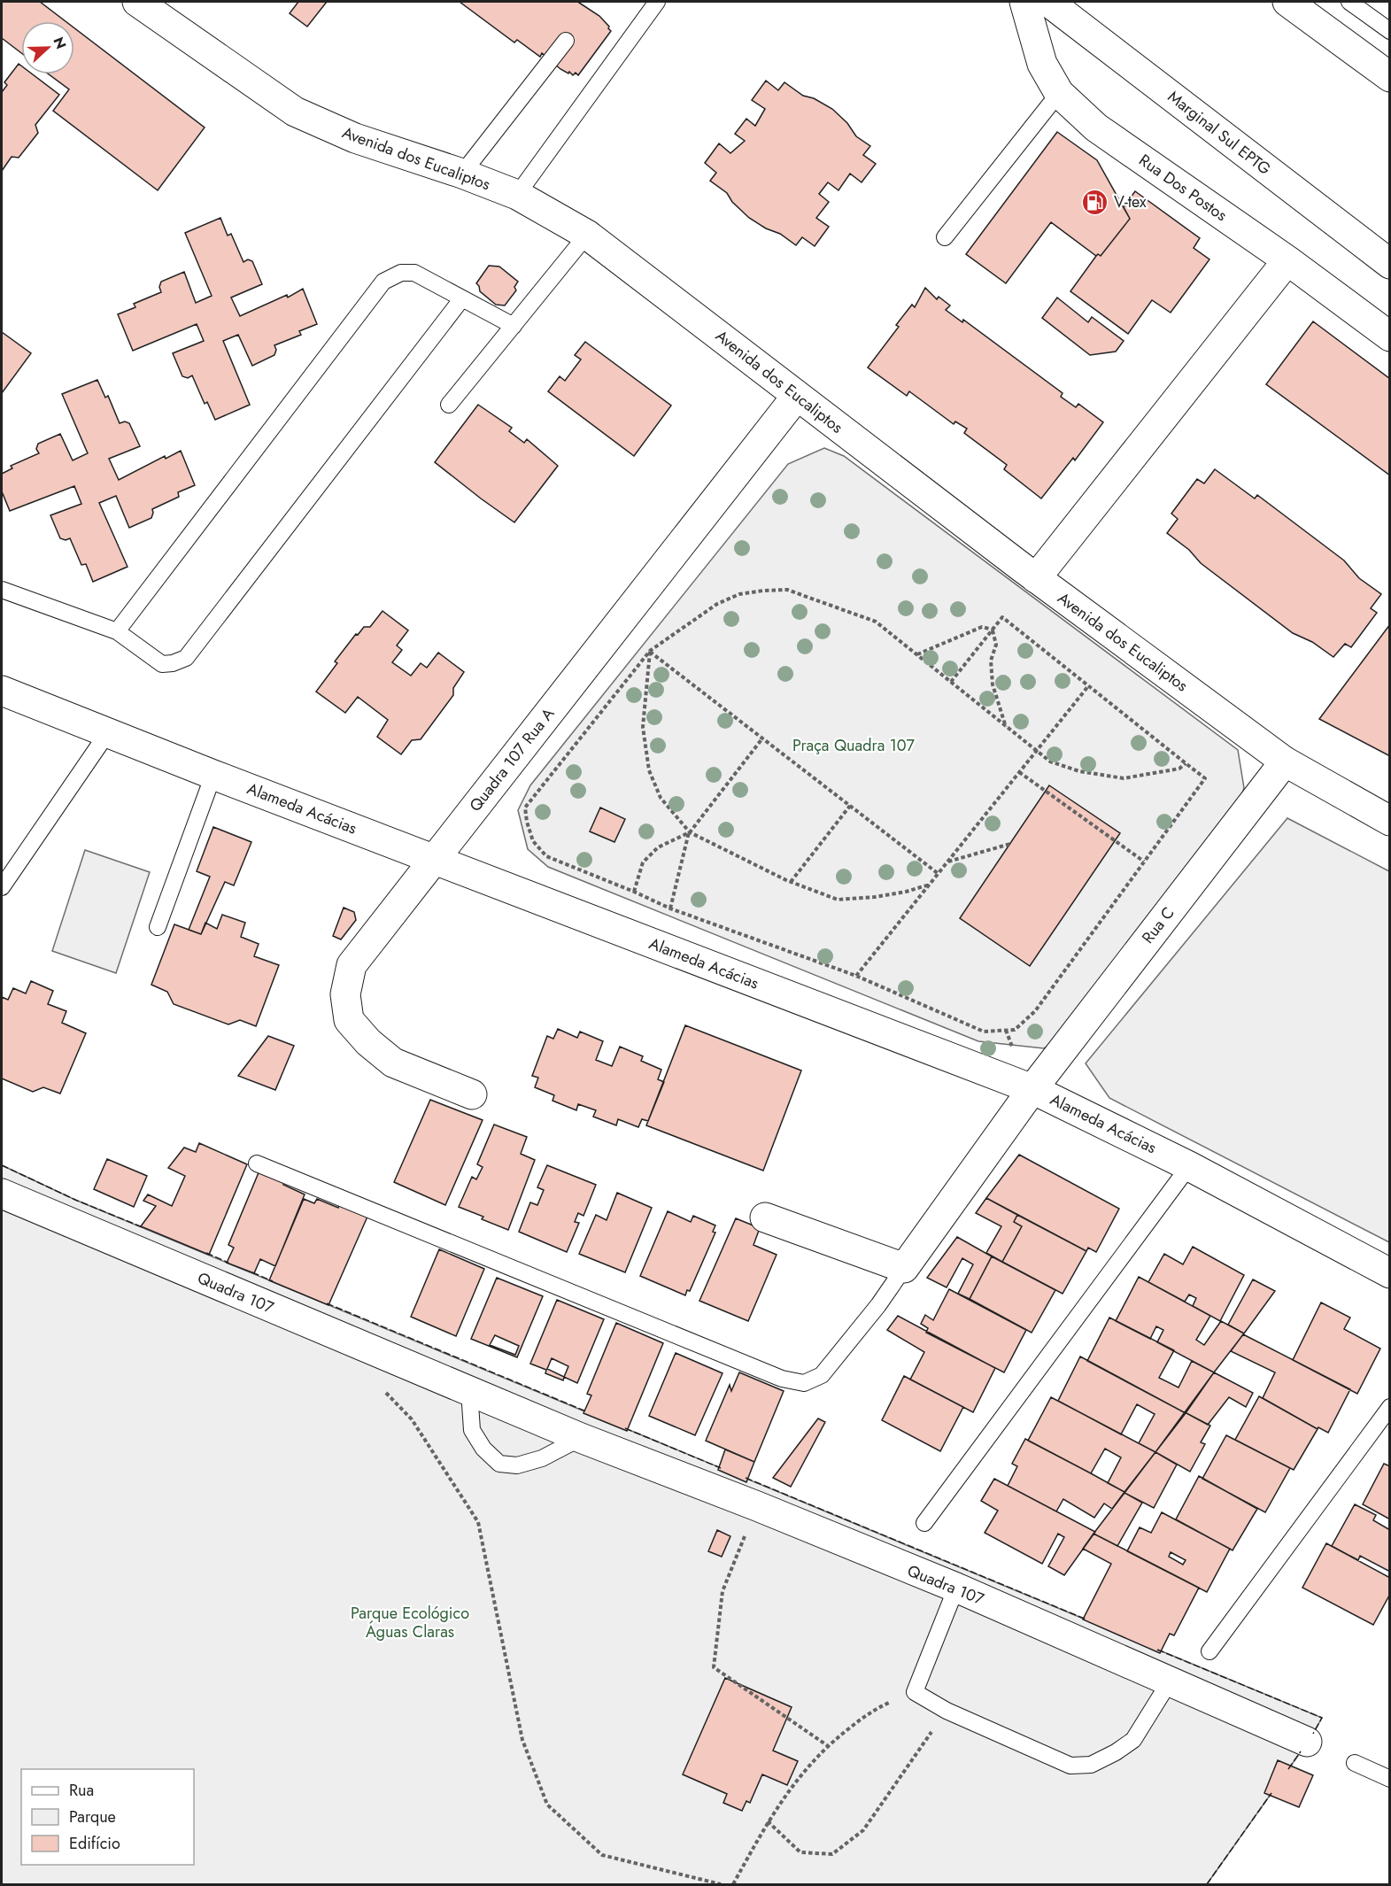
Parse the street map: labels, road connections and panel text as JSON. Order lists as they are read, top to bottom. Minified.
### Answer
{"streets":{"main road":["Marginal Sul EPTG","Avenida dos Eucaliptos","Rua Dos Postos","Quadra 107 Rua A","Alameda Acácias","Rua C","Quadra 107"]},"crossings":[["Avenida dos Eucaliptos","Quadra 107 Rua A"],["Avenida dos Eucaliptos","Rua C"],["Quadra 107 Rua A","Alameda Acácias"],["Alameda Acácias","Rua C"]],"parks":["Praça Quadra 107","Parque Ecológico Águas Claras"],"places":{"fuel station":["V-tex"]},"legend":["Rua","Parque","Edifício"],"north":"right"}
